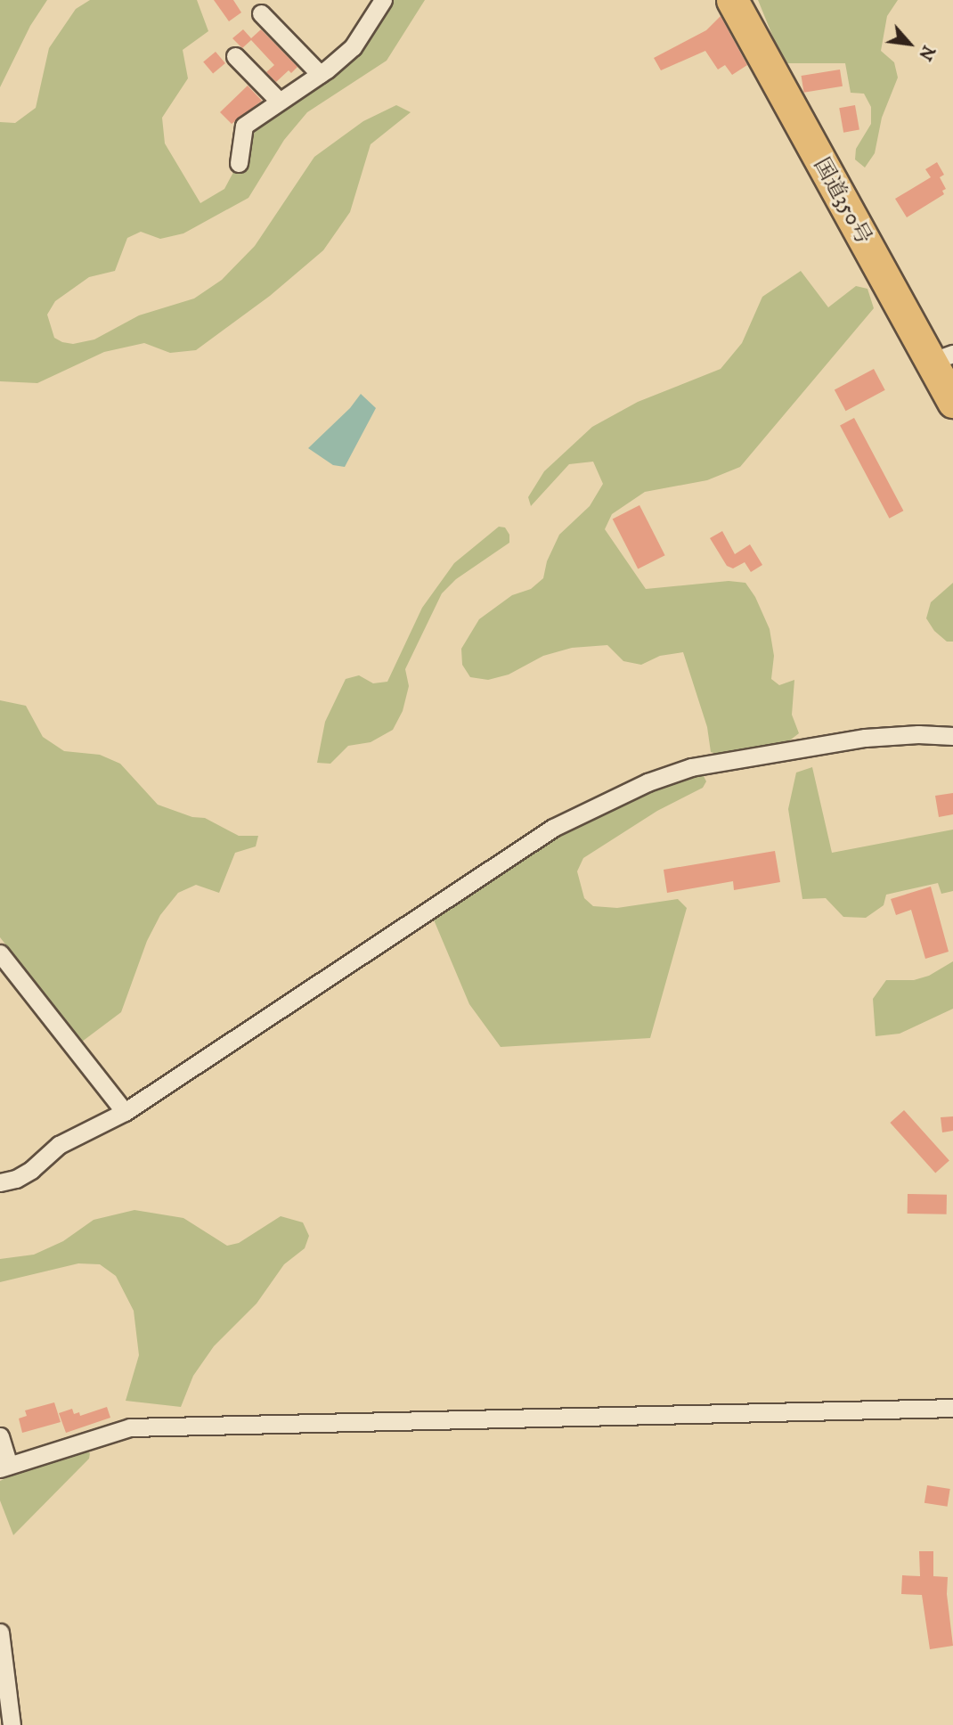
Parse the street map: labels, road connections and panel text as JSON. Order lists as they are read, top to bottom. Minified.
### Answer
{"streets":{"highway":["国道350号"]},"north":"bottom right"}
